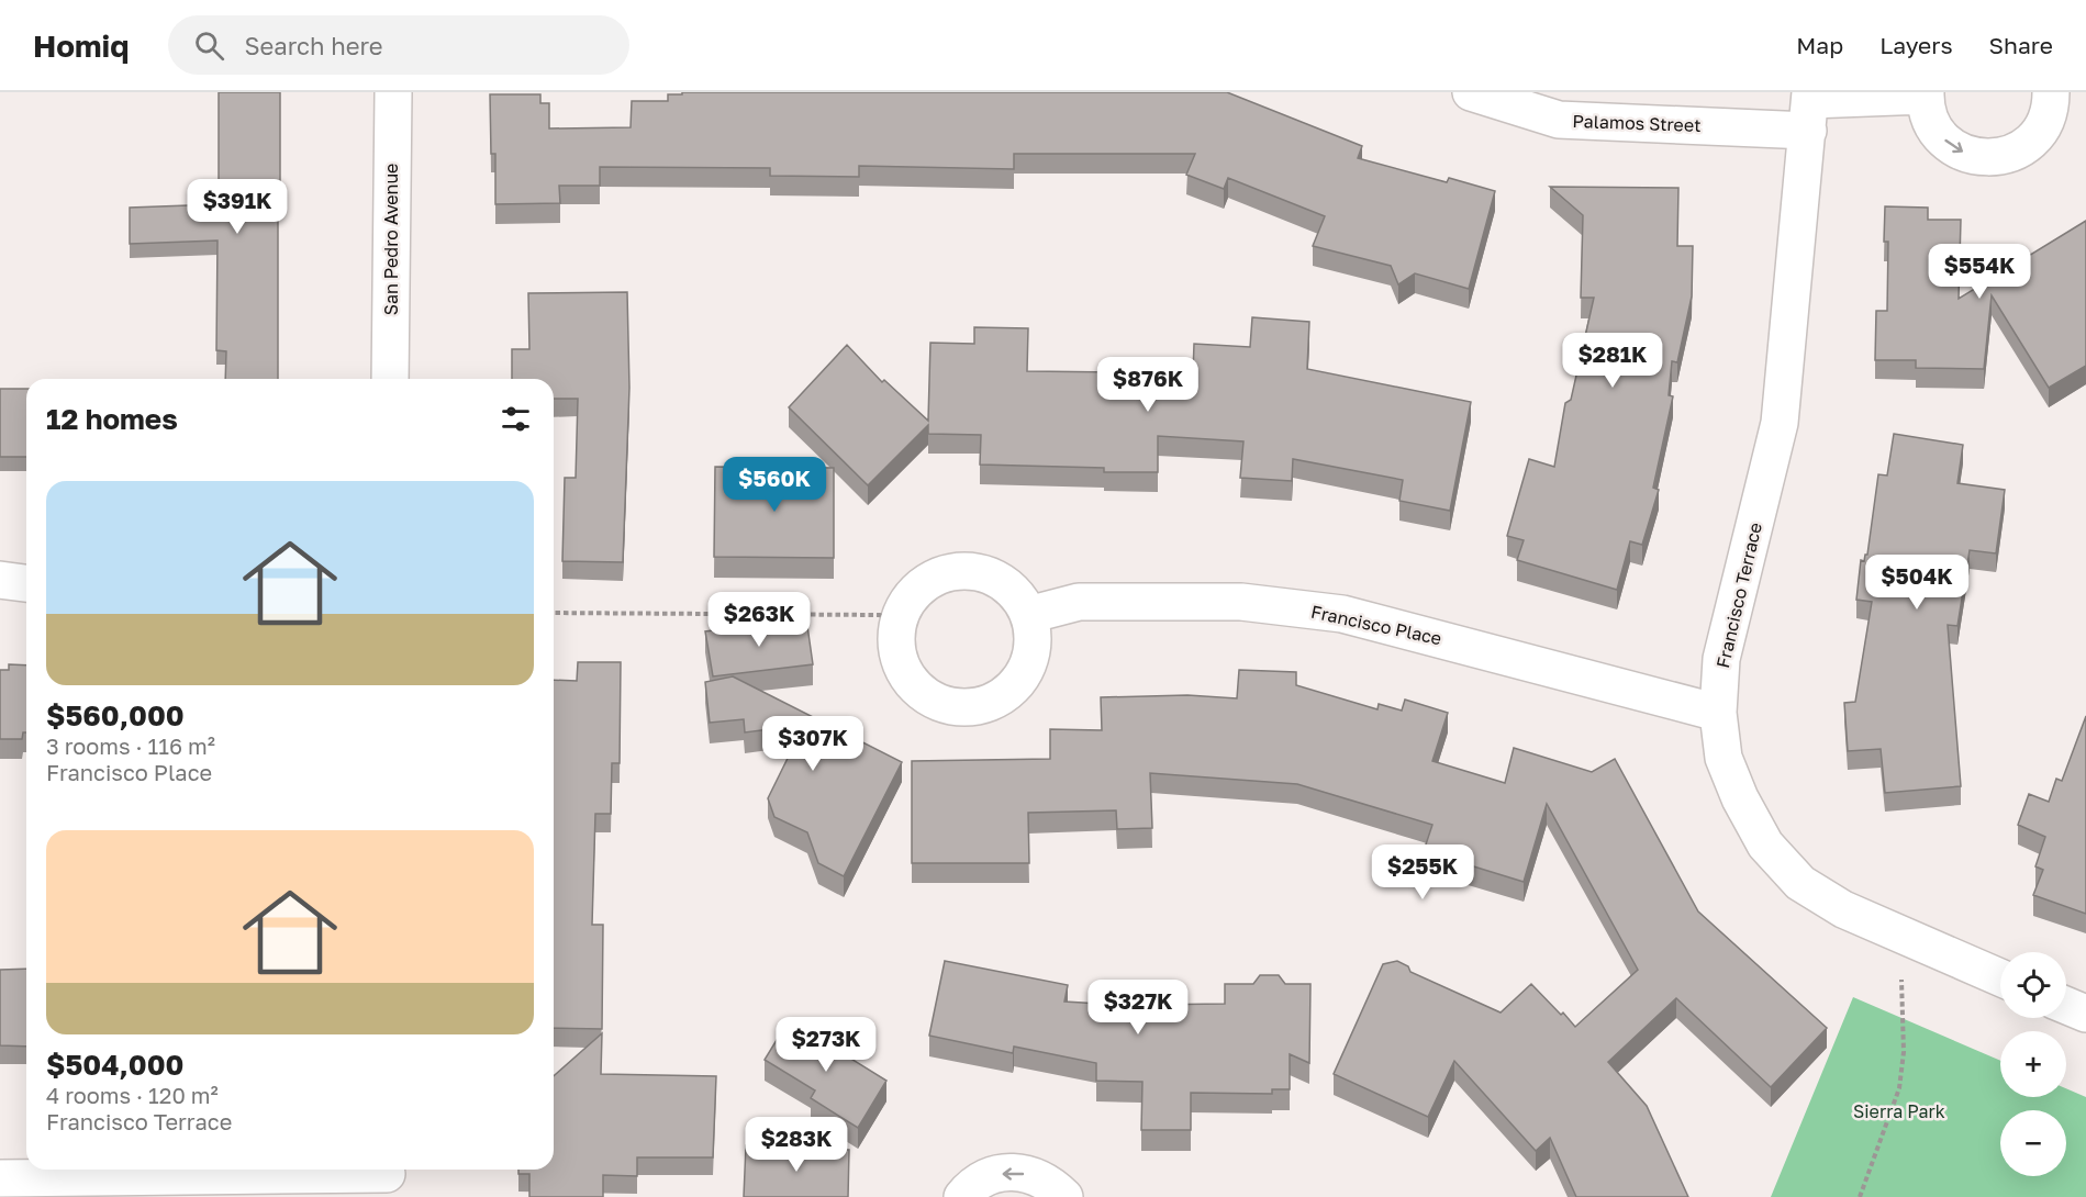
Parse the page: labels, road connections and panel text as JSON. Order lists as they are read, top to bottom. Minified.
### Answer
{"streets":{"street":["Palamos Street","San Pedro Avenue","Francisco Terrace","Francisco Place"]},"crossings":[["Palamos Street","Francisco Terrace"],["Francisco Terrace","Francisco Place"]],"parks":["Sierra Park"],"page":{"header":"Homiq","search":"Search here","nav":["Map","Layers","Share"],"price":["$391K","$554K","$281K","$876K","$560K","$504K","$263K","$307K","$255K","$327K","$273K","$283K"],"heading":"12 homes","list":[{"name":"$560,000","note":"3 rooms · 116 m² · Francisco Place"},{"name":"$504,000","note":"4 rooms · 120 m² · Francisco Terrace"}],"map_buttons":["+","−"]}}
